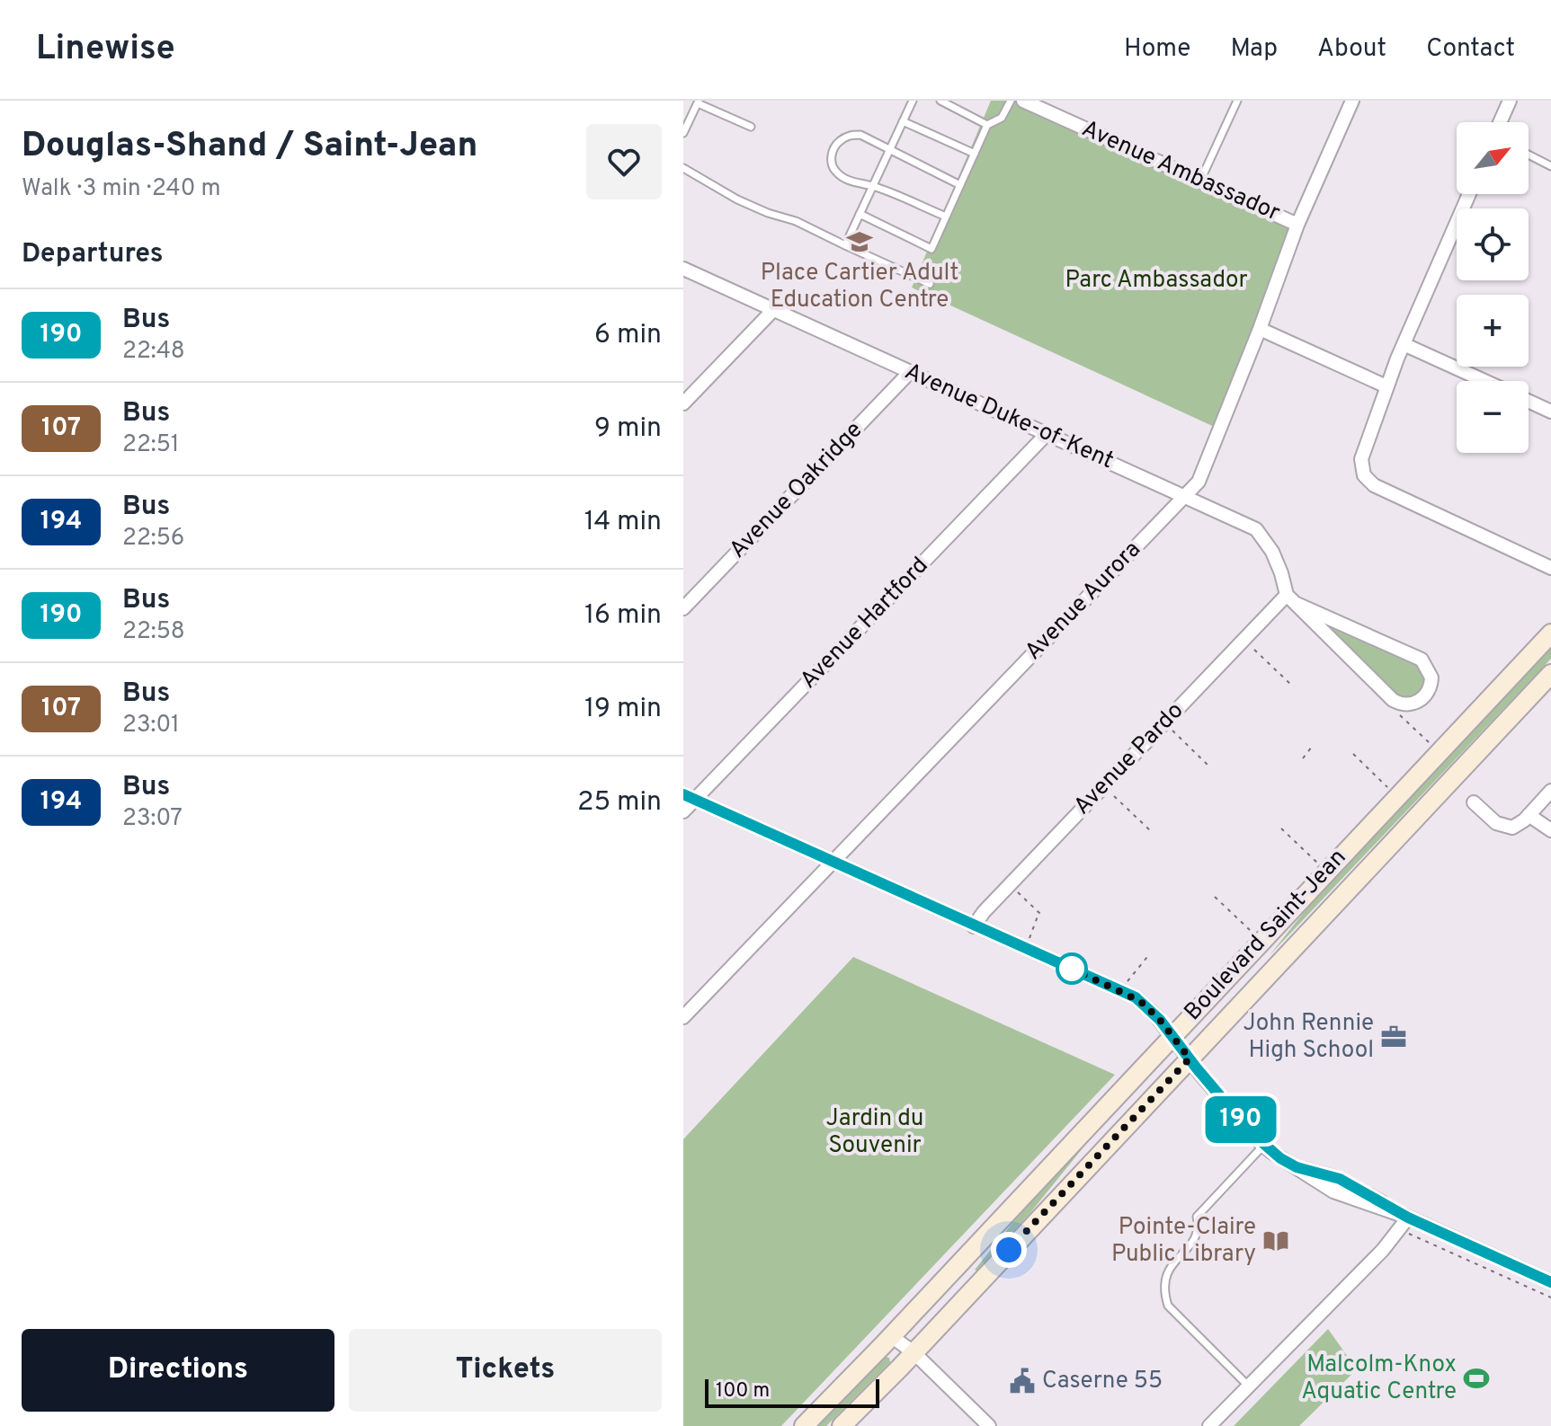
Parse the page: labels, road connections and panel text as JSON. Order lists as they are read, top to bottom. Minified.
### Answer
{"streets":{"main road":["Boulevard Saint-Jean"],"street":["Avenue Ambassador","Avenue Duke-of-Kent","Avenue Oakridge","Avenue Aurora","Avenue Hartford","Avenue Pardo"]},"crossings":[["Avenue Ambassador","Avenue Aurora"],["Avenue Duke-of-Kent","Avenue Oakridge"],["Avenue Duke-of-Kent","Avenue Aurora"],["Avenue Duke-of-Kent","Avenue Hartford"],["Avenue Duke-of-Kent","Avenue Pardo"]],"parks":["Parc Ambassador","Jardin du Souvenir"],"places":{"school or university":["Place Cartier Adult Education Centre"],"office":["John Rennie High School"],"library":["Pointe-Claire Public Library"],"sports":["Malcolm-Knox Aquatic Centre"],"public building":["Caserne 55"]},"lines":["bus line 190"],"scale_bar":"100 m","north":"top right","page":{"header":"Linewise","nav":["Home","Map","About","Contact"],"heading":[["Douglas-Shand / Saint-Jean","Walk · 3 min · 240 m"],"Departures"],"on_map":"190","map_buttons":["+","−"],"list":[{"mark":"190","name":"Bus","note":"22:48","value":"6 min"},{"mark":"107","name":"Bus","note":"22:51","value":"9 min"},{"mark":"194","name":"Bus","note":"22:56","value":"14 min"},{"mark":"190","name":"Bus","note":"22:58","value":"16 min"},{"mark":"107","name":"Bus","note":"23:01","value":"19 min"},{"mark":"194","name":"Bus","note":"23:07","value":"25 min"}],"buttons":["Directions","Tickets"],"scale":"100 m"}}
